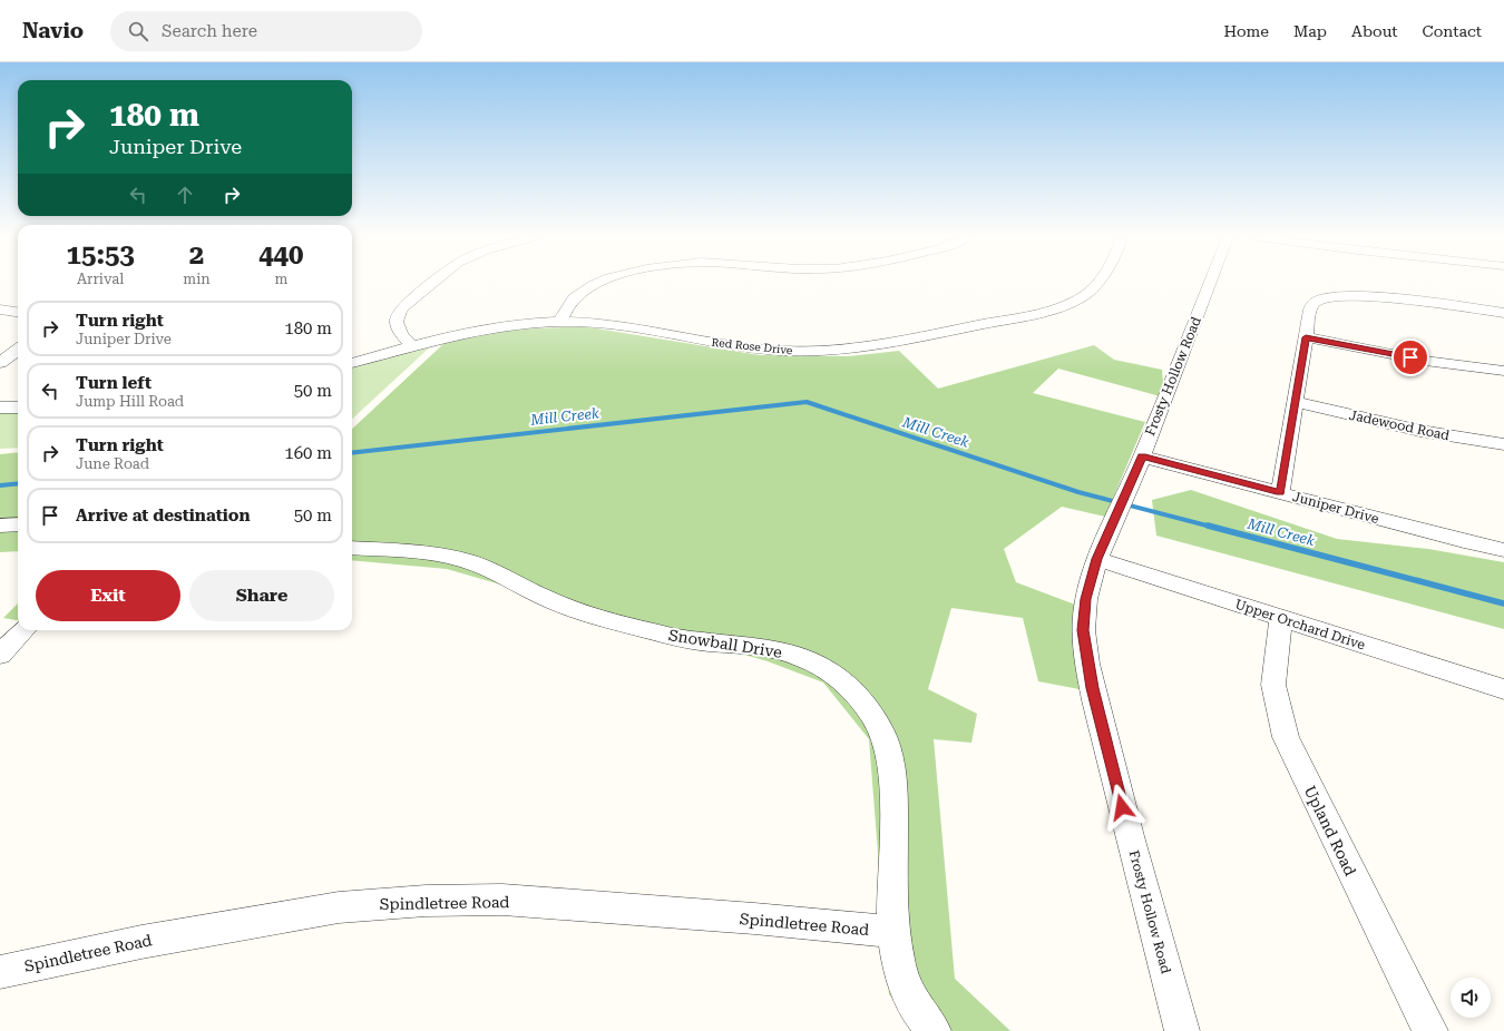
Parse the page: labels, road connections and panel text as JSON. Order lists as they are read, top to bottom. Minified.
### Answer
{"streets":{"street":["Red Rose Drive","Frosty Hollow Road","Jadewood Road","Juniper Drive","Upper Orchard Drive","Snowball Drive","Upland Road","Spindletree Road"]},"crossings":[["Frosty Hollow Road","Juniper Drive"],["Frosty Hollow Road","Upper Orchard Drive"],["Upper Orchard Drive","Upland Road"],["Snowball Drive","Spindletree Road"]],"water":["Mill Creek"],"page":{"header":"Navio","search":"Search here","nav":["Home","Map","About","Contact"],"turn":["180 m","Juniper Drive"],"eta":["15:53","Arrival","2","min","440","m"],"list":[{"name":"Turn right","note":"Juniper Drive","value":"180 m"},{"name":"Turn left","note":"Jump Hill Road","value":"50 m"},{"name":"Turn right","note":"June Road","value":"160 m"},{"name":"Arrive at destination","value":"50 m"}],"buttons":["Exit","Share"]}}
